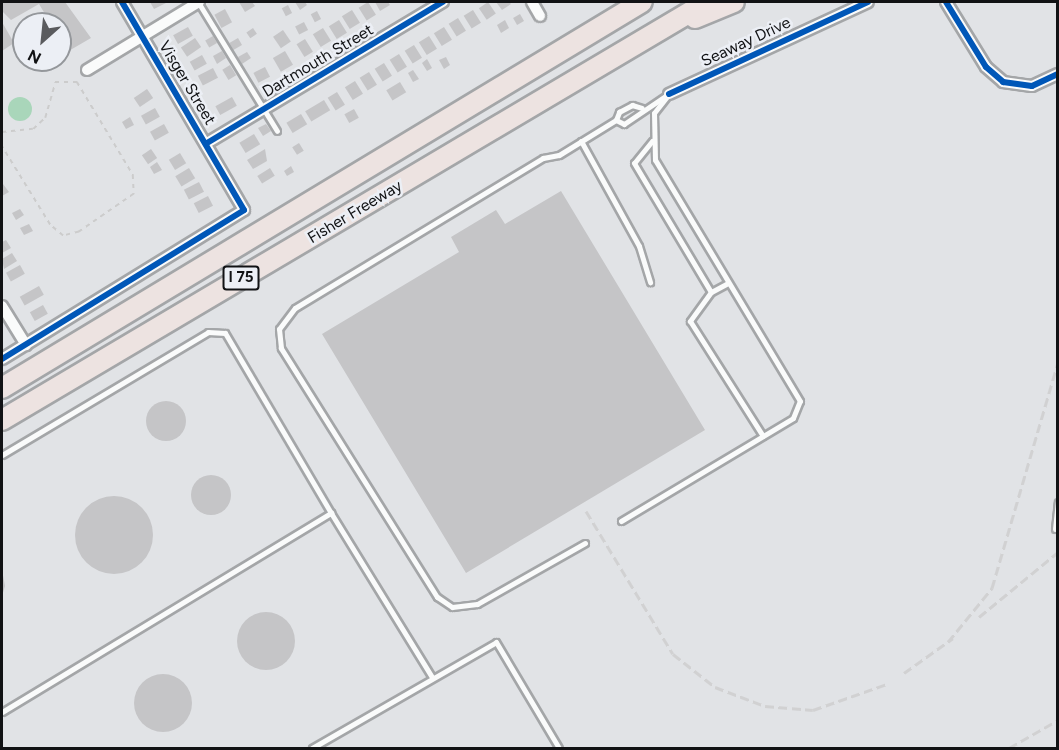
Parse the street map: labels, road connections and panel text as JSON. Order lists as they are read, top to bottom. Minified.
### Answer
{"streets":{"highway":["Fisher Freeway","I 75"],"street":["Seaway Drive","Dartmouth Street","Visger Street"]},"crossings":[["Dartmouth Street","Visger Street"]],"north":"bottom left"}
